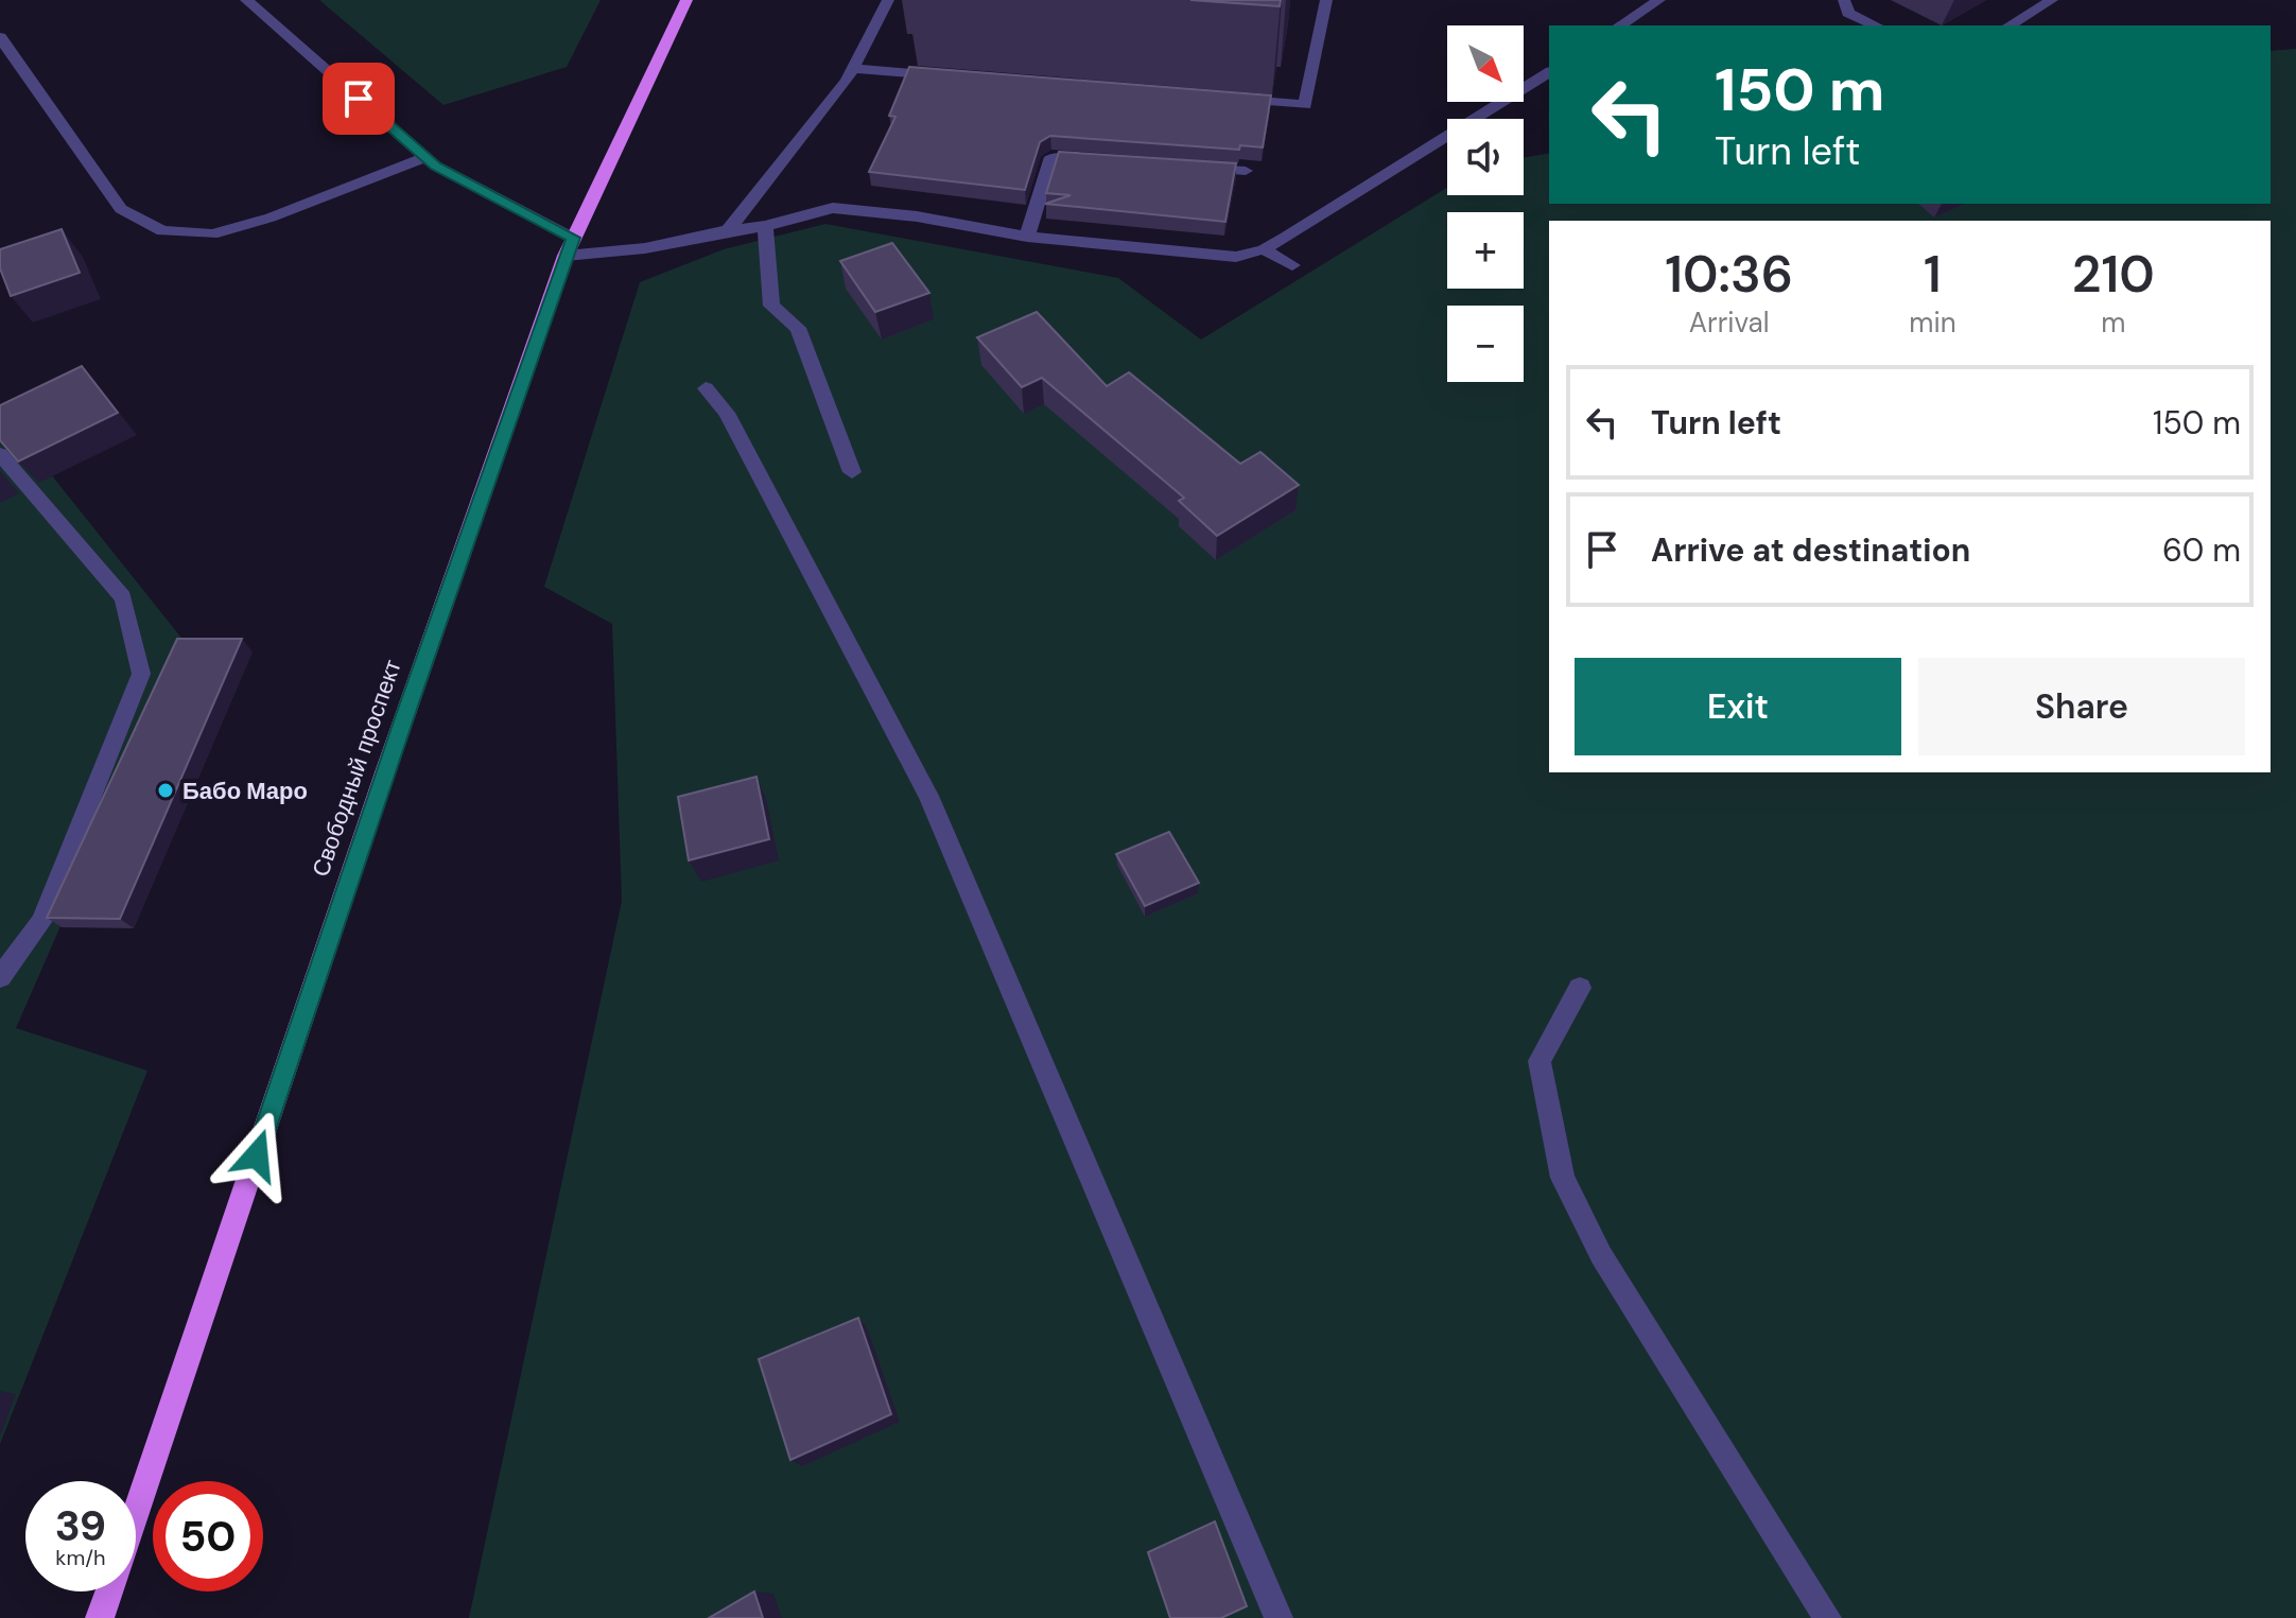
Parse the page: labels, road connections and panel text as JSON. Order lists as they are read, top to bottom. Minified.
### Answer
{"streets":{"main road":["Свободный проспект"]},"places":["Бабо Маро"],"north":"bottom right","page":{"map_buttons":["+","−"],"turn":["150 m","Turn left"],"eta":["10:36","Arrival","1","min","210","m"],"list":[{"name":"Turn left","value":"150 m"},{"name":"Arrive at destination","value":"60 m"}],"buttons":["Exit","Share"],"speed":"39 km/h","limit":"50"}}
